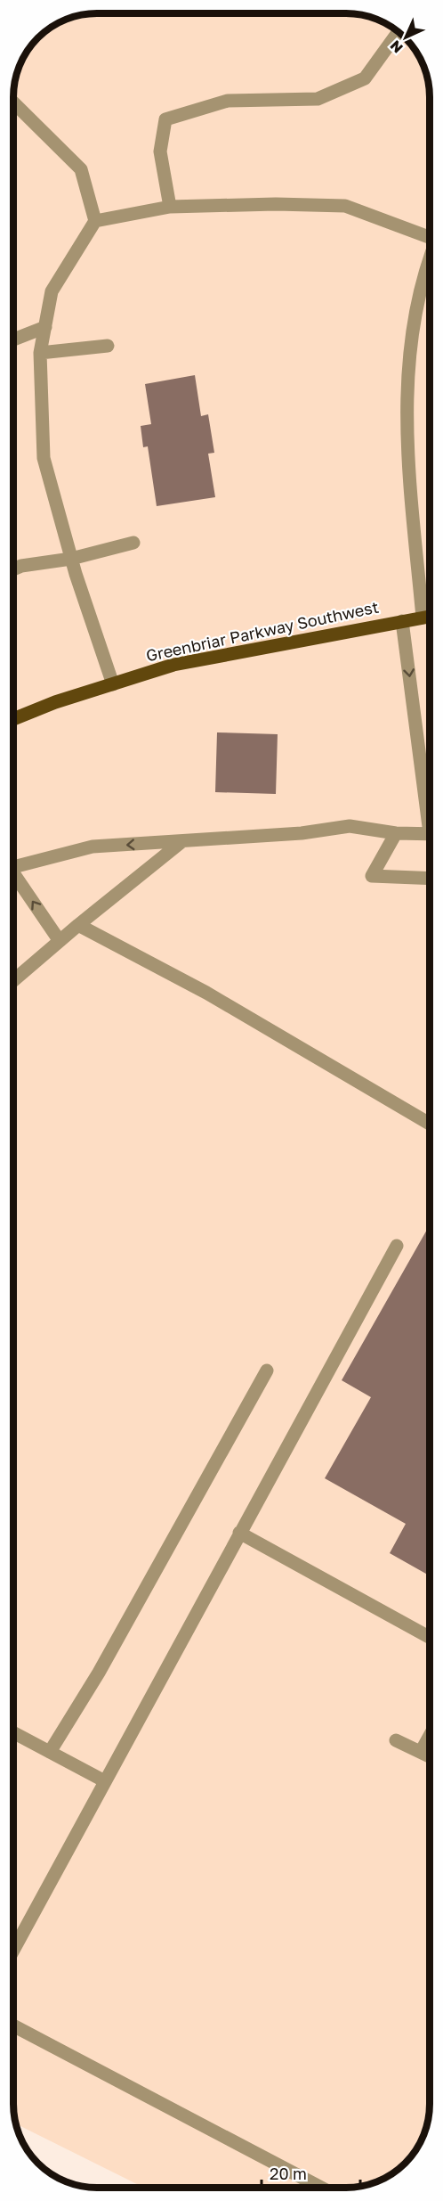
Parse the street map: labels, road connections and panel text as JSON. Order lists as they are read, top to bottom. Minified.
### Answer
{"streets":{"main road":["Greenbriar Parkway Southwest"]},"scale_bar":"20 m","north":"bottom left"}
